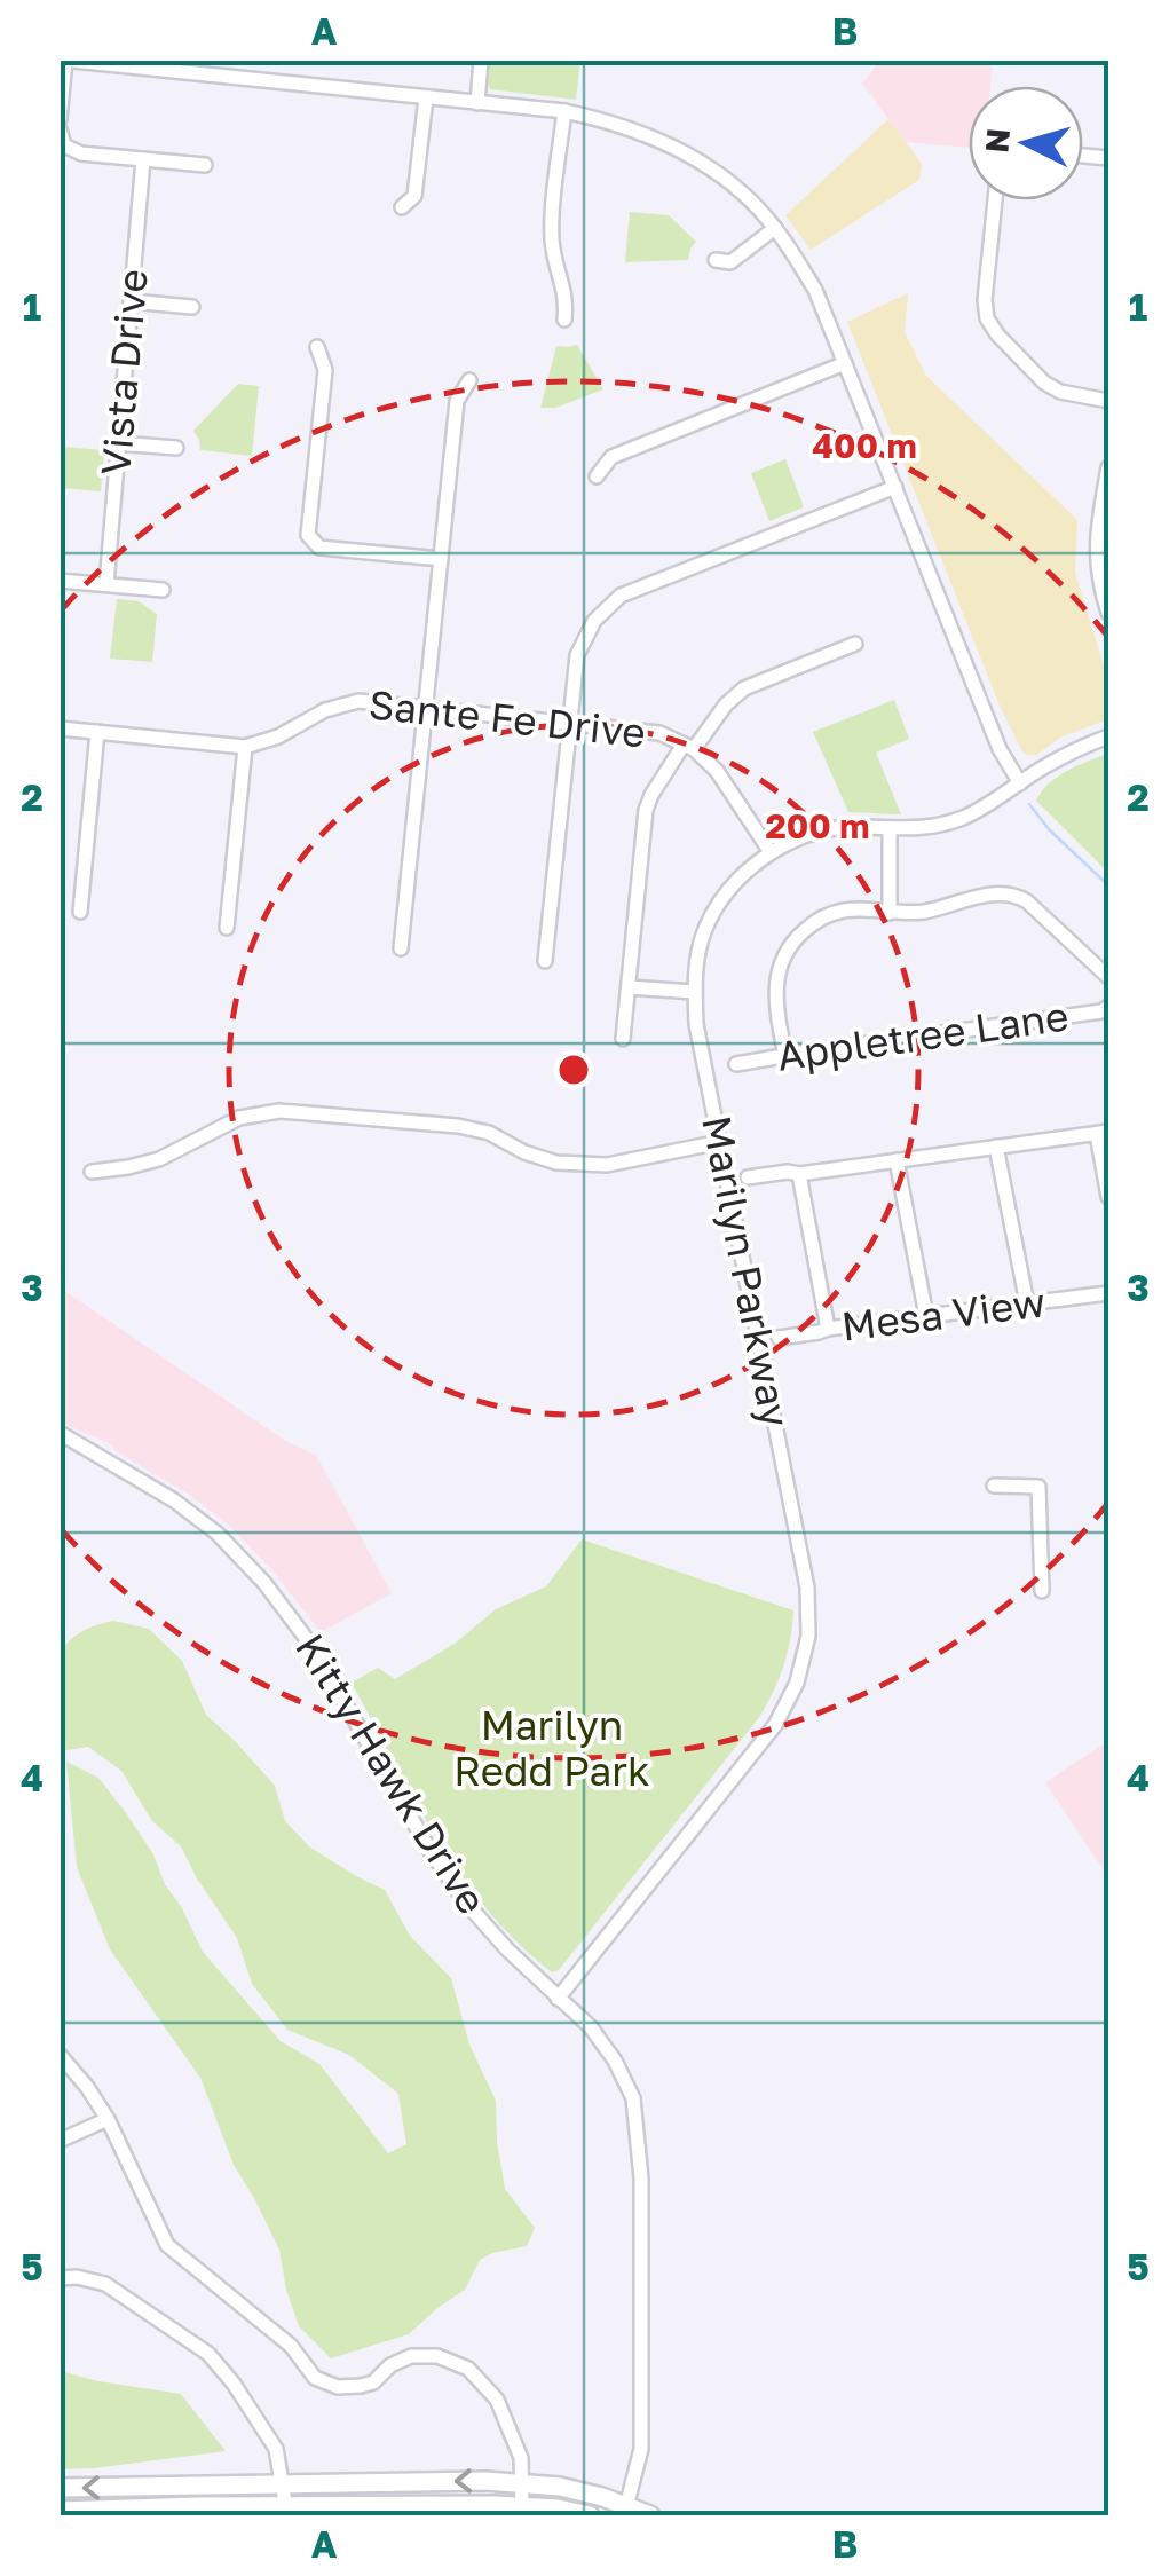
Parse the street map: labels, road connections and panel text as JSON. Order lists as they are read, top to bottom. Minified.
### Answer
{"streets":{"street":["Vista Drive","Sante Fe Drive","Appletree Lane","Marilyn Parkway","Mesa View","Kitty Hawk Drive"]},"crossings":[["Sante Fe Drive","Marilyn Parkway"],["Marilyn Parkway","Kitty Hawk Drive"]],"parks":["Marilyn Redd Park"],"north":"left","grid":{"columns":["A","B"],"rows":["1","2","3","4","5"]},"rings":["400 m","200 m"]}
